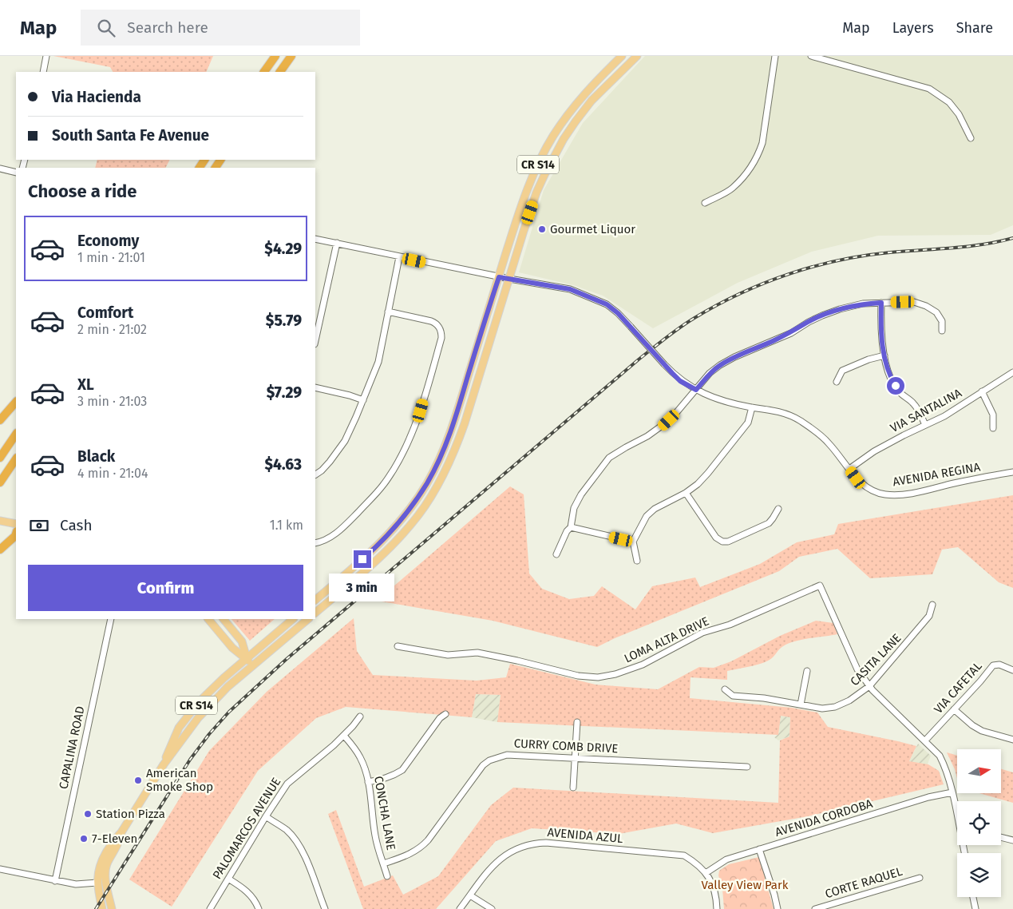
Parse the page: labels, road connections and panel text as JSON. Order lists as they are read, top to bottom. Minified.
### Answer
{"streets":{"main road":["CR S14"],"street":["VIA SANTALINA","AVENIDA REGINA","LOMA ALTA DRIVE","CASITA LANE","VIA CAFETAL","CURRY COMB DRIVE","CAPALINA ROAD","CONCHA LANE","AVENIDA CORDOBA","PALOMARCOS AVENUE","AVENIDA AZUL","CORTE RAQUEL"]},"crossings":[["CR S14","AVENIDA REGINA"],["VIA SANTALINA","AVENIDA REGINA"],["LOMA ALTA DRIVE","CASITA LANE"],["CURRY COMB DRIVE","CONCHA LANE"],["CONCHA LANE","PALOMARCOS AVENUE"],["AVENIDA CORDOBA","AVENIDA AZUL"]],"parks":["Valley View Park"],"places":["Gourmet Liquor","American Smoke Shop","Station Pizza","7-Eleven"],"north":"right","page":{"header":"Map","search":"Search here","nav":["Map","Layers","Share"],"banner":["Via Hacienda","South Santa Fe Avenue"],"heading":"Choose a ride","list":[{"name":"Economy","note":"1 min · 21:01","value":"$4.29"},{"name":"Comfort","note":"2 min · 21:02","value":"$5.79"},{"name":"XL","note":"3 min · 21:03","value":"$7.29"},{"name":"Black","note":"4 min · 21:04","value":"$4.63"}],"pay":["Cash","1.1 km"],"buttons":"Confirm","bubble":"3 min"}}
